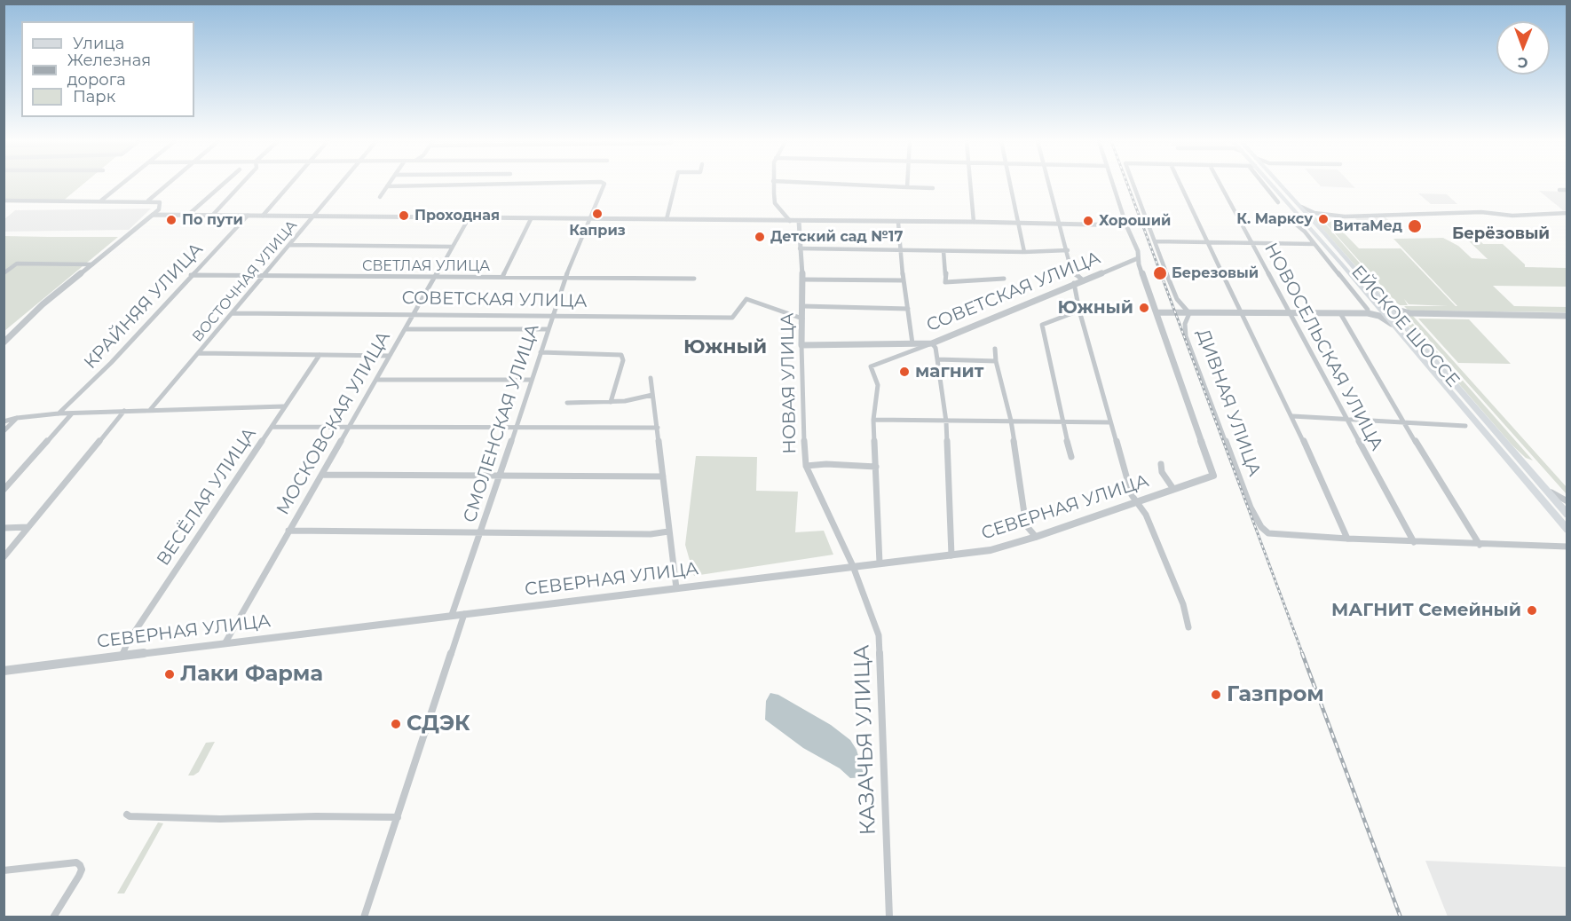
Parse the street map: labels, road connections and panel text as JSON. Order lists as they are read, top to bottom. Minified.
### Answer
{"streets":{"main road":["ЕЙСКОЕ ШОССЕ"],"street":["СВЕТЛАЯ УЛИЦА","ВОСТОЧНАЯ УЛИЦА","СОВЕТСКАЯ УЛИЦА","КРАЙНЯЯ УЛИЦА","НОВОСЕЛЬСКАЯ УЛИЦА","НОВАЯ УЛИЦА","ДИВНАЯ УЛИЦА","МОСКОВСКАЯ УЛИЦА","СМОЛЕНСКАЯ УЛИЦА","ВЕСЁЛАЯ УЛИЦА","СЕВЕРНАЯ УЛИЦА","КАЗАЧЬЯ УЛИЦА"]},"crossings":[["СВЕТЛАЯ УЛИЦА","ВОСТОЧНАЯ УЛИЦА"],["СВЕТЛАЯ УЛИЦА","КРАЙНЯЯ УЛИЦА"],["СВЕТЛАЯ УЛИЦА","МОСКОВСКАЯ УЛИЦА"],["СВЕТЛАЯ УЛИЦА","СМОЛЕНСКАЯ УЛИЦА"],["ВОСТОЧНАЯ УЛИЦА","СОВЕТСКАЯ УЛИЦА"],["СОВЕТСКАЯ УЛИЦА","НОВАЯ УЛИЦА"],["СОВЕТСКАЯ УЛИЦА","МОСКОВСКАЯ УЛИЦА"],["СОВЕТСКАЯ УЛИЦА","СМОЛЕНСКАЯ УЛИЦА"],["НОВАЯ УЛИЦА","СЕВЕРНАЯ УЛИЦА"],["НОВАЯ УЛИЦА","КАЗАЧЬЯ УЛИЦА"],["МОСКОВСКАЯ УЛИЦА","СЕВЕРНАЯ УЛИЦА"],["СМОЛЕНСКАЯ УЛИЦА","СЕВЕРНАЯ УЛИЦА"],["ВЕСЁЛАЯ УЛИЦА","СЕВЕРНАЯ УЛИЦА"],["СЕВЕРНАЯ УЛИЦА","КАЗАЧЬЯ УЛИЦА"]],"districts":["Берёзовый","Южный"],"places":["Каприз","Проходная","К. Марксу","По пути","Хороший","ВитаMед","Детский сад №17","Березовый","Южный","магнит","МАГНИТ Семейный","Лаки Фарма","Газпром","СДЭК"],"legend":["Улица","Железная дорога","Парк"],"north":"bottom"}
